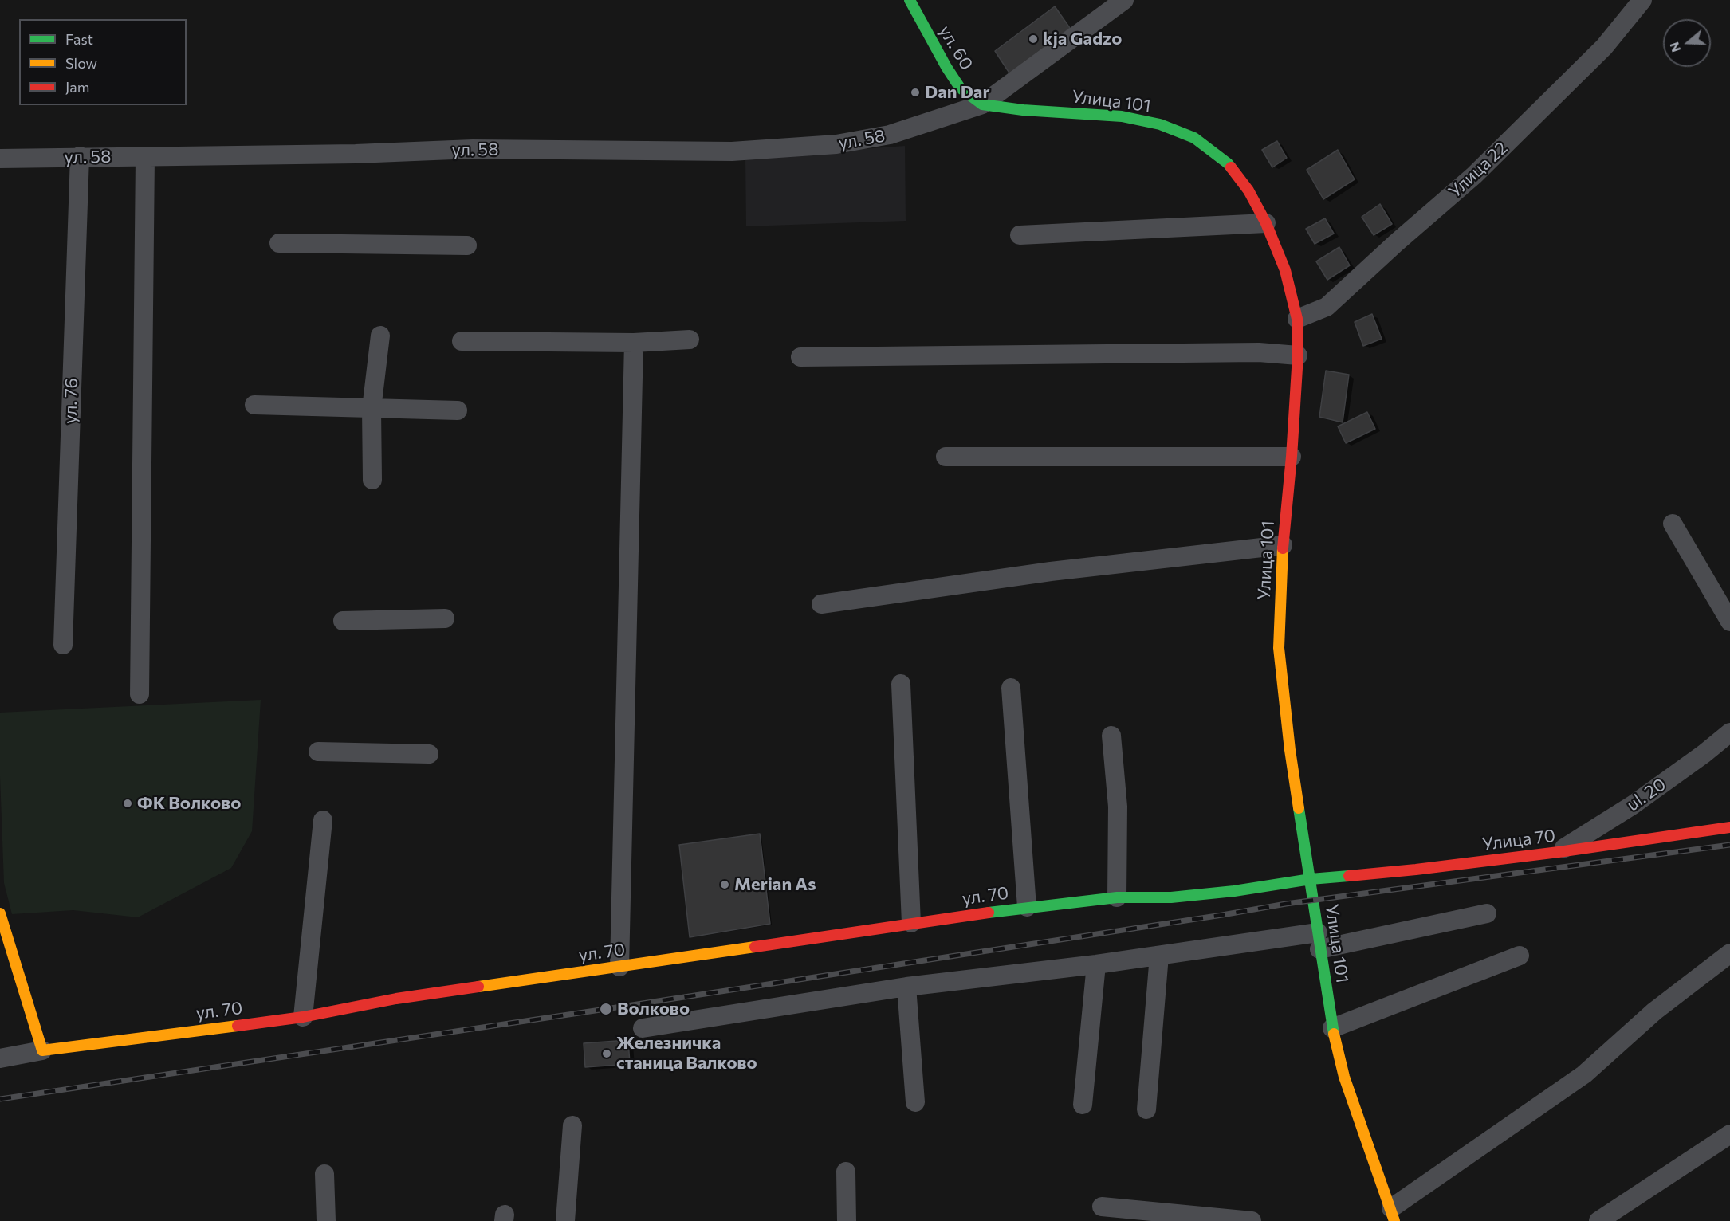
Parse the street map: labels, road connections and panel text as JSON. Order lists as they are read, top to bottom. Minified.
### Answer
{"streets":{"street":["ул. 60","Улица 101","ул. 58","Улица 22","ул. 76","ul. 20","Улица 70","ул. 70"]},"crossings":[["ул. 60","Улица 101"],["ул. 60","ул. 58"],["Улица 101","ул. 58"],["Улица 101","Улица 22"],["Улица 101","Улица 70"],["Улица 101","ул. 70"],["ул. 58","ул. 76"],["ul. 20","Улица 70"],["Улица 70","ул. 70"]],"places":["kja Gadzo","Dan Dar","ФК Волково","Merian As","Волково","Железничка станица Валково"],"legend":["Fast","Slow","Jam"],"north":"left"}
